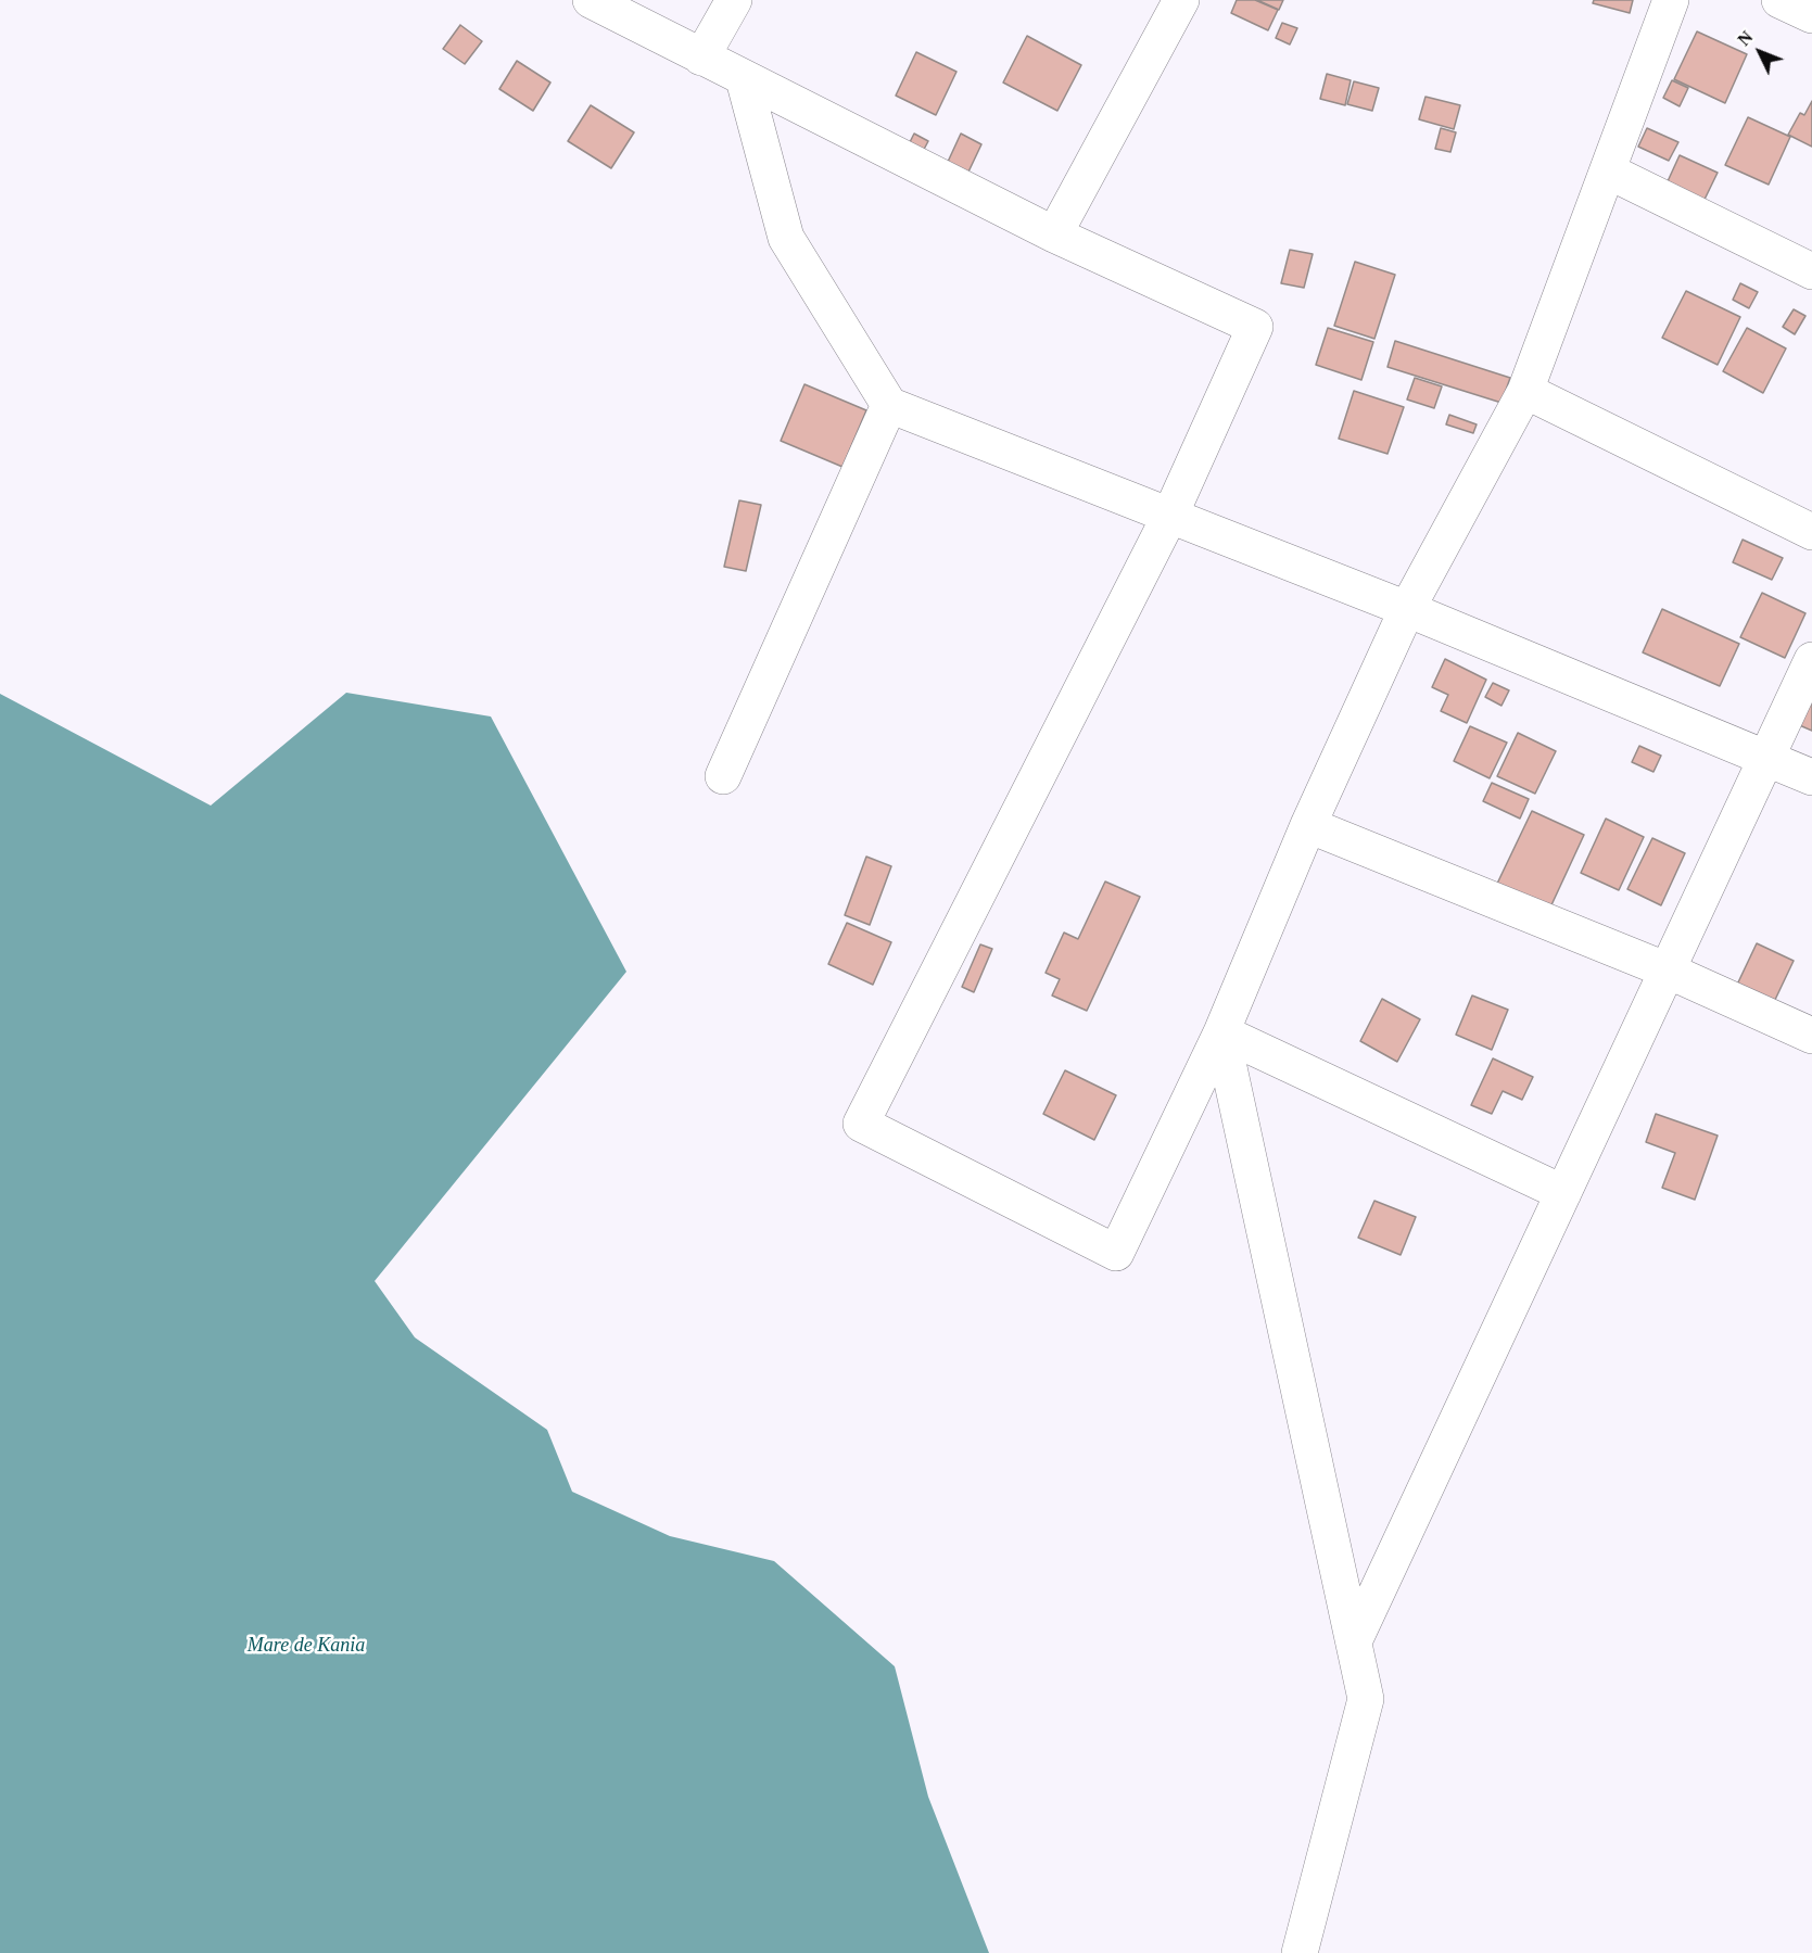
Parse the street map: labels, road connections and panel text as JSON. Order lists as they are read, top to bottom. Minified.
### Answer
{"water":["Mare de Kania"],"north":"top left"}
